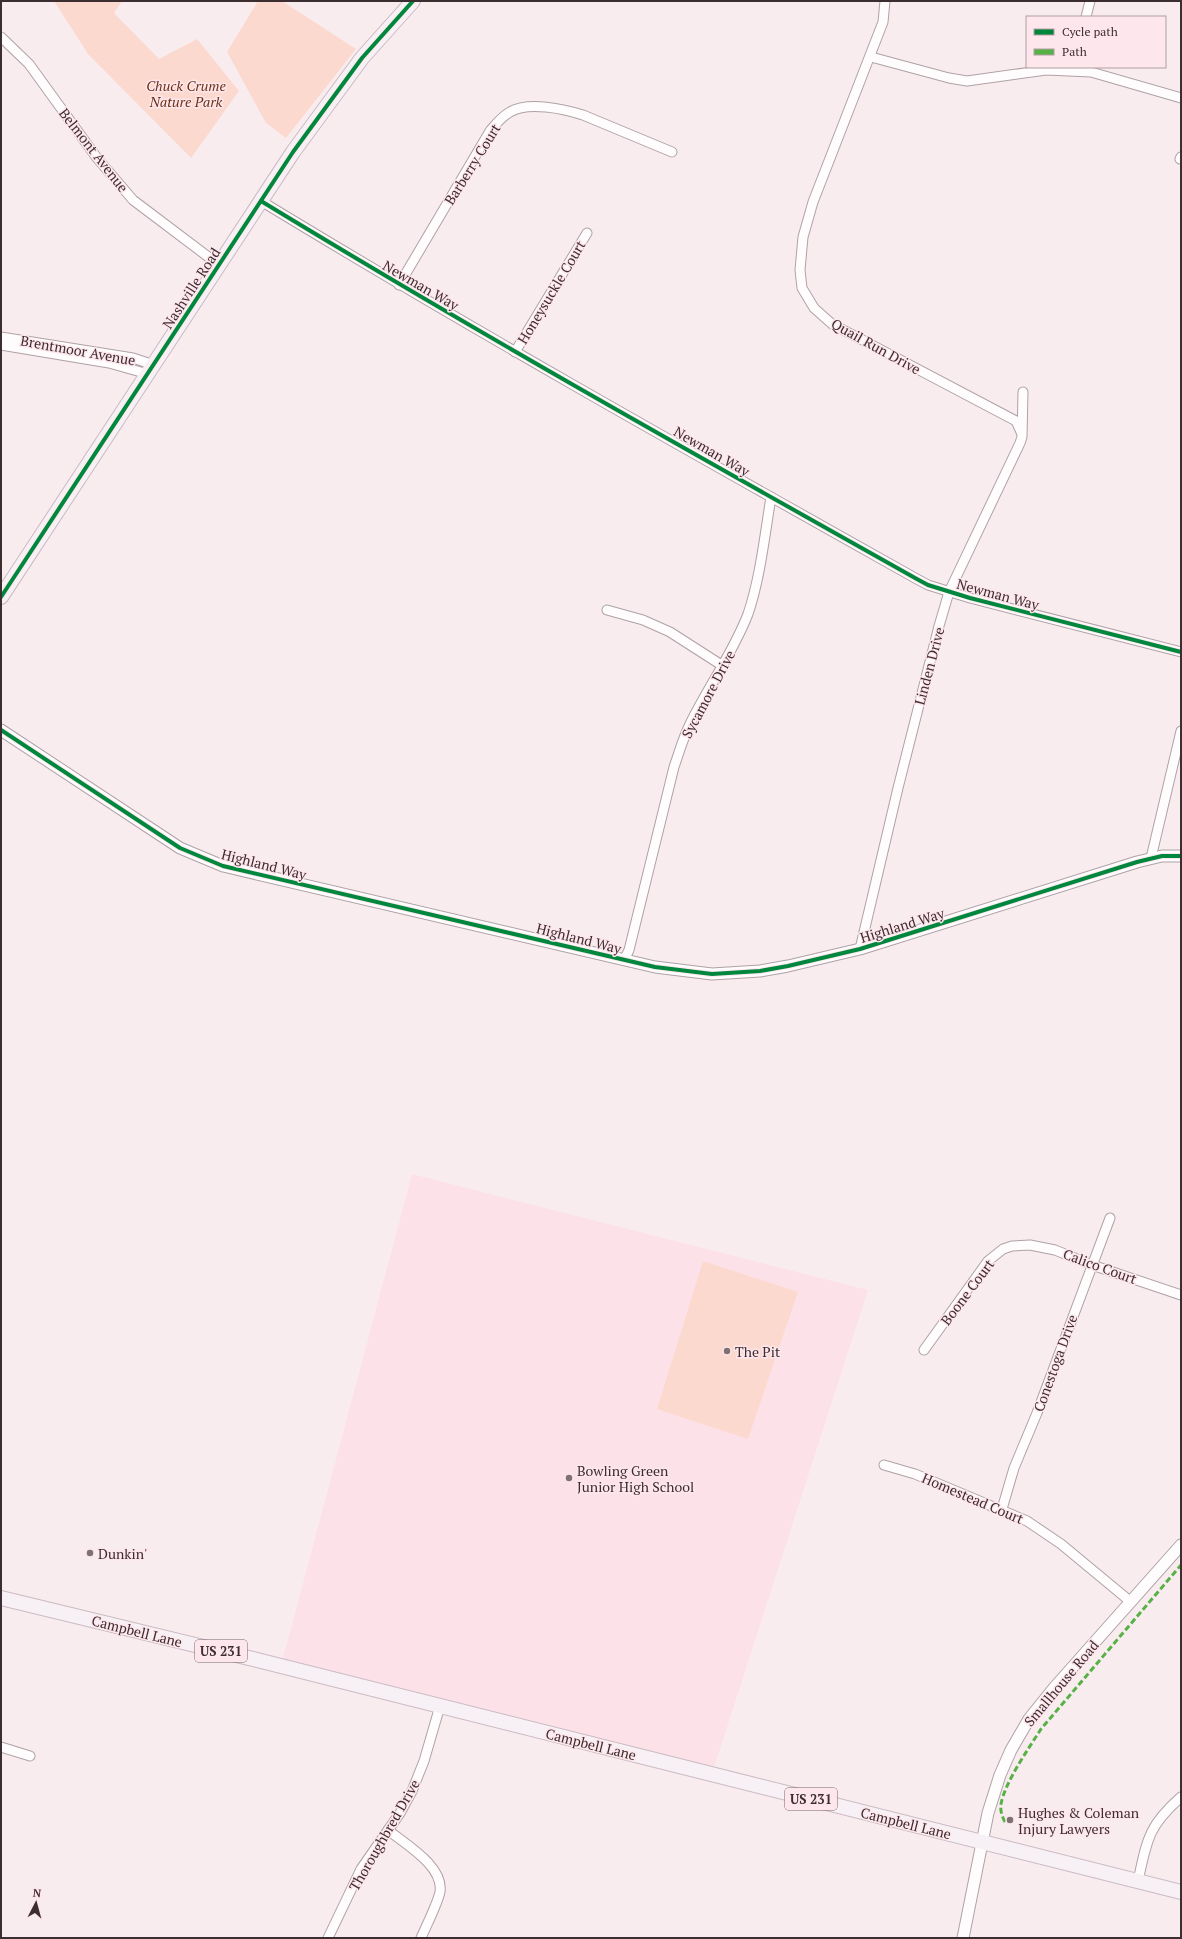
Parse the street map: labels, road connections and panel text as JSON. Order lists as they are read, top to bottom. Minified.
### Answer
{"streets":{"main road":["Nashville Road","Campbell Lane","US 231"],"street":["Belmont Avenue","Barberry Court","Newman Way","Honeysuckle Court","Quail Run Drive","Brentmoor Avenue","Linden Drive","Sycamore Drive","Highland Way","Calico Court","Boone Court","Conestoga Drive","Homestead Court","Smallhouse Road","Thoroughbred Drive"]},"crossings":[["Belmont Avenue","Nashville Road"],["Barberry Court","Newman Way"],["Newman Way","Nashville Road"],["Newman Way","Honeysuckle Court"],["Newman Way","Linden Drive"],["Newman Way","Sycamore Drive"],["Nashville Road","Brentmoor Avenue"],["Quail Run Drive","Linden Drive"],["Linden Drive","Highland Way"],["Sycamore Drive","Highland Way"],["Calico Court","Boone Court"],["Calico Court","Conestoga Drive"],["Conestoga Drive","Homestead Court"],["Homestead Court","Smallhouse Road"],["Campbell Lane","Smallhouse Road"],["Campbell Lane","Thoroughbred Drive"]],"parks":["Chuck Crume Nature Park"],"places":["The Pit","Bowling Green Junior High School","Dunkin'","Hughes & Coleman Injury Lawyers"],"legend":["Cycle path","Path"],"north":"top"}
